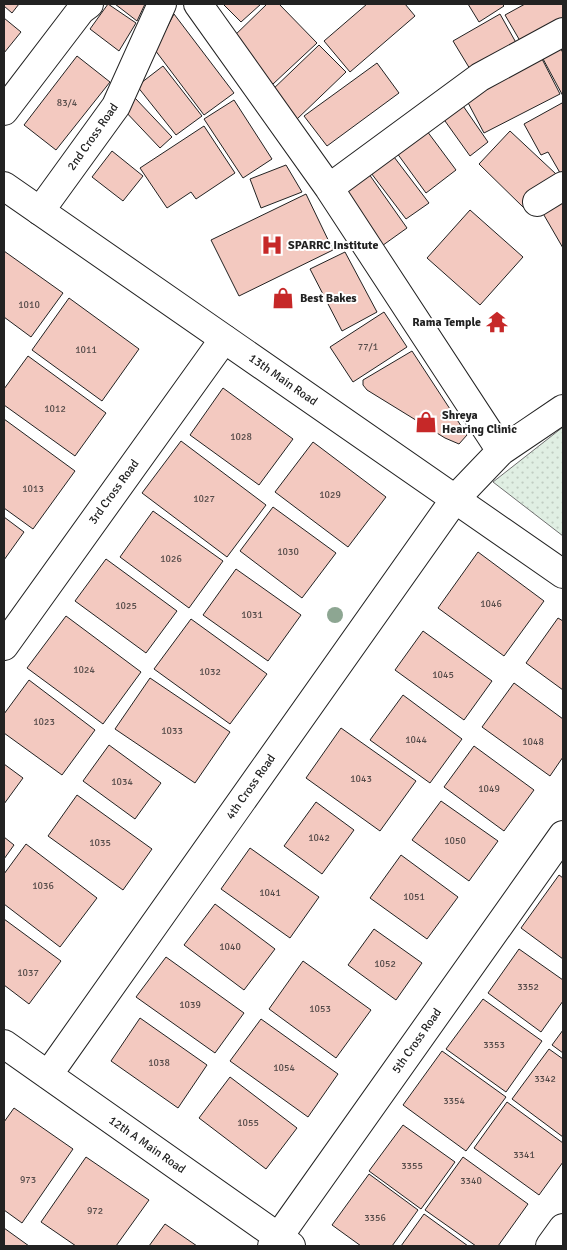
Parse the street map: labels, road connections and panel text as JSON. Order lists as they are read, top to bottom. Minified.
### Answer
{"streets":{"street":["2nd Cross Road","13th Main Road","3rd Cross Road","4th Cross Road","5th Cross Road","12th A Main Road"]},"crossings":[["2nd Cross Road","13th Main Road"],["13th Main Road","3rd Cross Road"],["13th Main Road","4th Cross Road"],["4th Cross Road","12th A Main Road"],["5th Cross Road","12th A Main Road"]],"places":{"hospital":["SPARRC Institute"],"shop":["Best Bakes","Shreya Hearing Clinic"],"temple":["Rama Temple"]},"house_numbers":["83/4","1010","77/1","1011","1012","1028","1013","1029","1027","1030","1026","1046","1025","1031","1024","1032","1045","1023","1033","1044","1048","1043","1034","1049","1042","1050","1035","1036","1041","1051","1040","1052","1037","3352","1039","1053","3353","1038","1054","3342","3354","1055","3341","3355","973","3340","972","3356"]}
